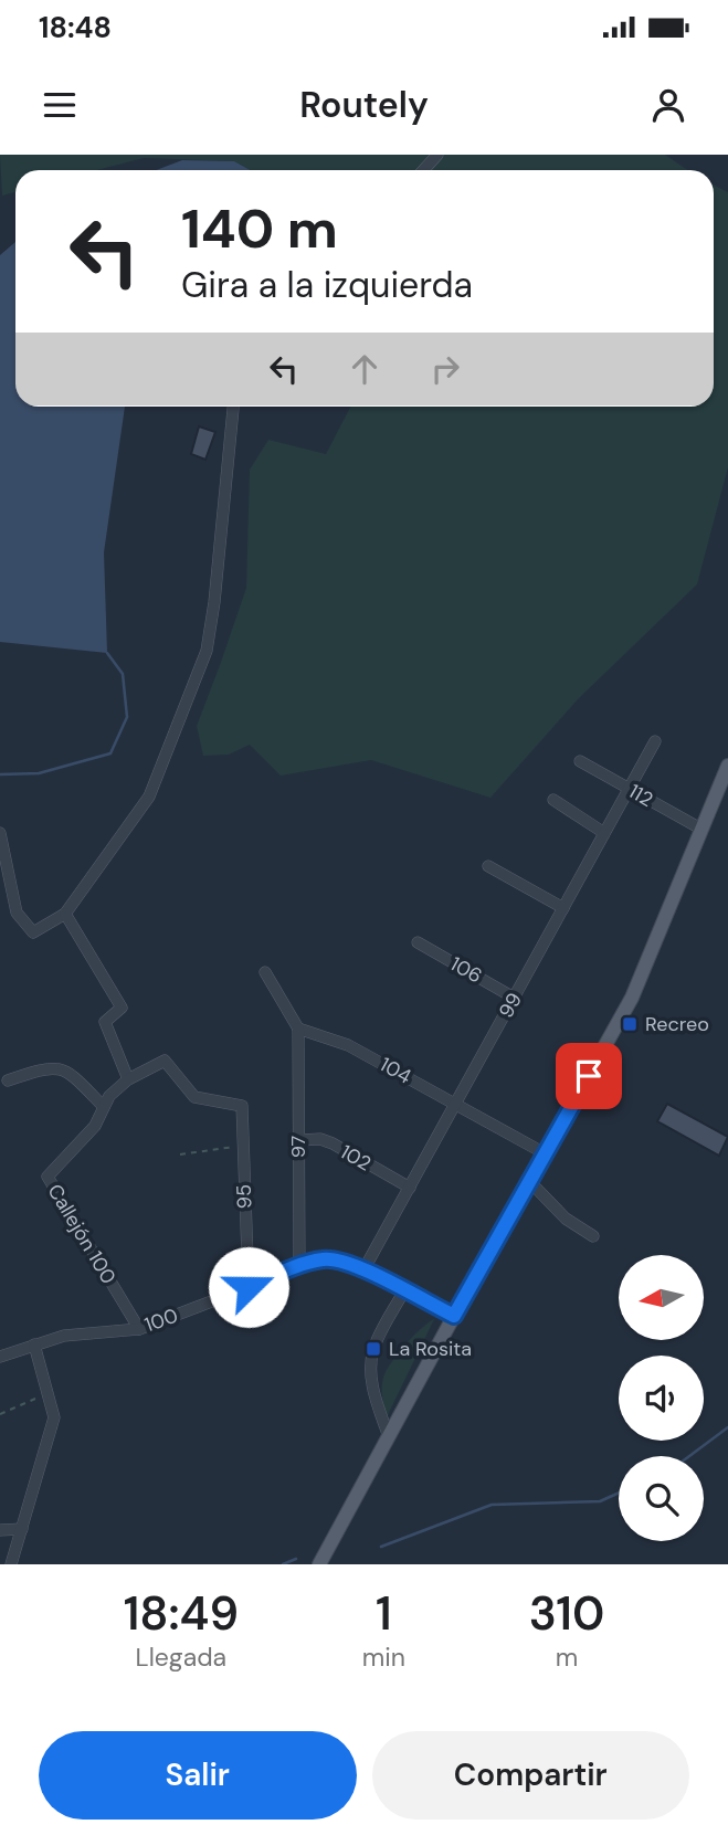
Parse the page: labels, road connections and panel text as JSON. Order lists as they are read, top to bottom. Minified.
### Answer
{"streets":{"street":["112","106","99","104","97","102","95","Callejón 100","100"]},"crossings":[["112","99"],["106","99"],["99","104"],["99","102"],["99","100"],["104","97"],["97","102"],["97","100"],["95","Callejón 100"],["95","100"],["Callejón 100","100"]],"places":{"transit":["Recreo","La Rosita"]},"north":"left","page":{"status":"18:48","header":"Routely","turn":["140 m","Gira a la izquierda"],"eta":["18:49","Llegada","1","min","310","m"],"buttons":["Salir","Compartir"]}}
